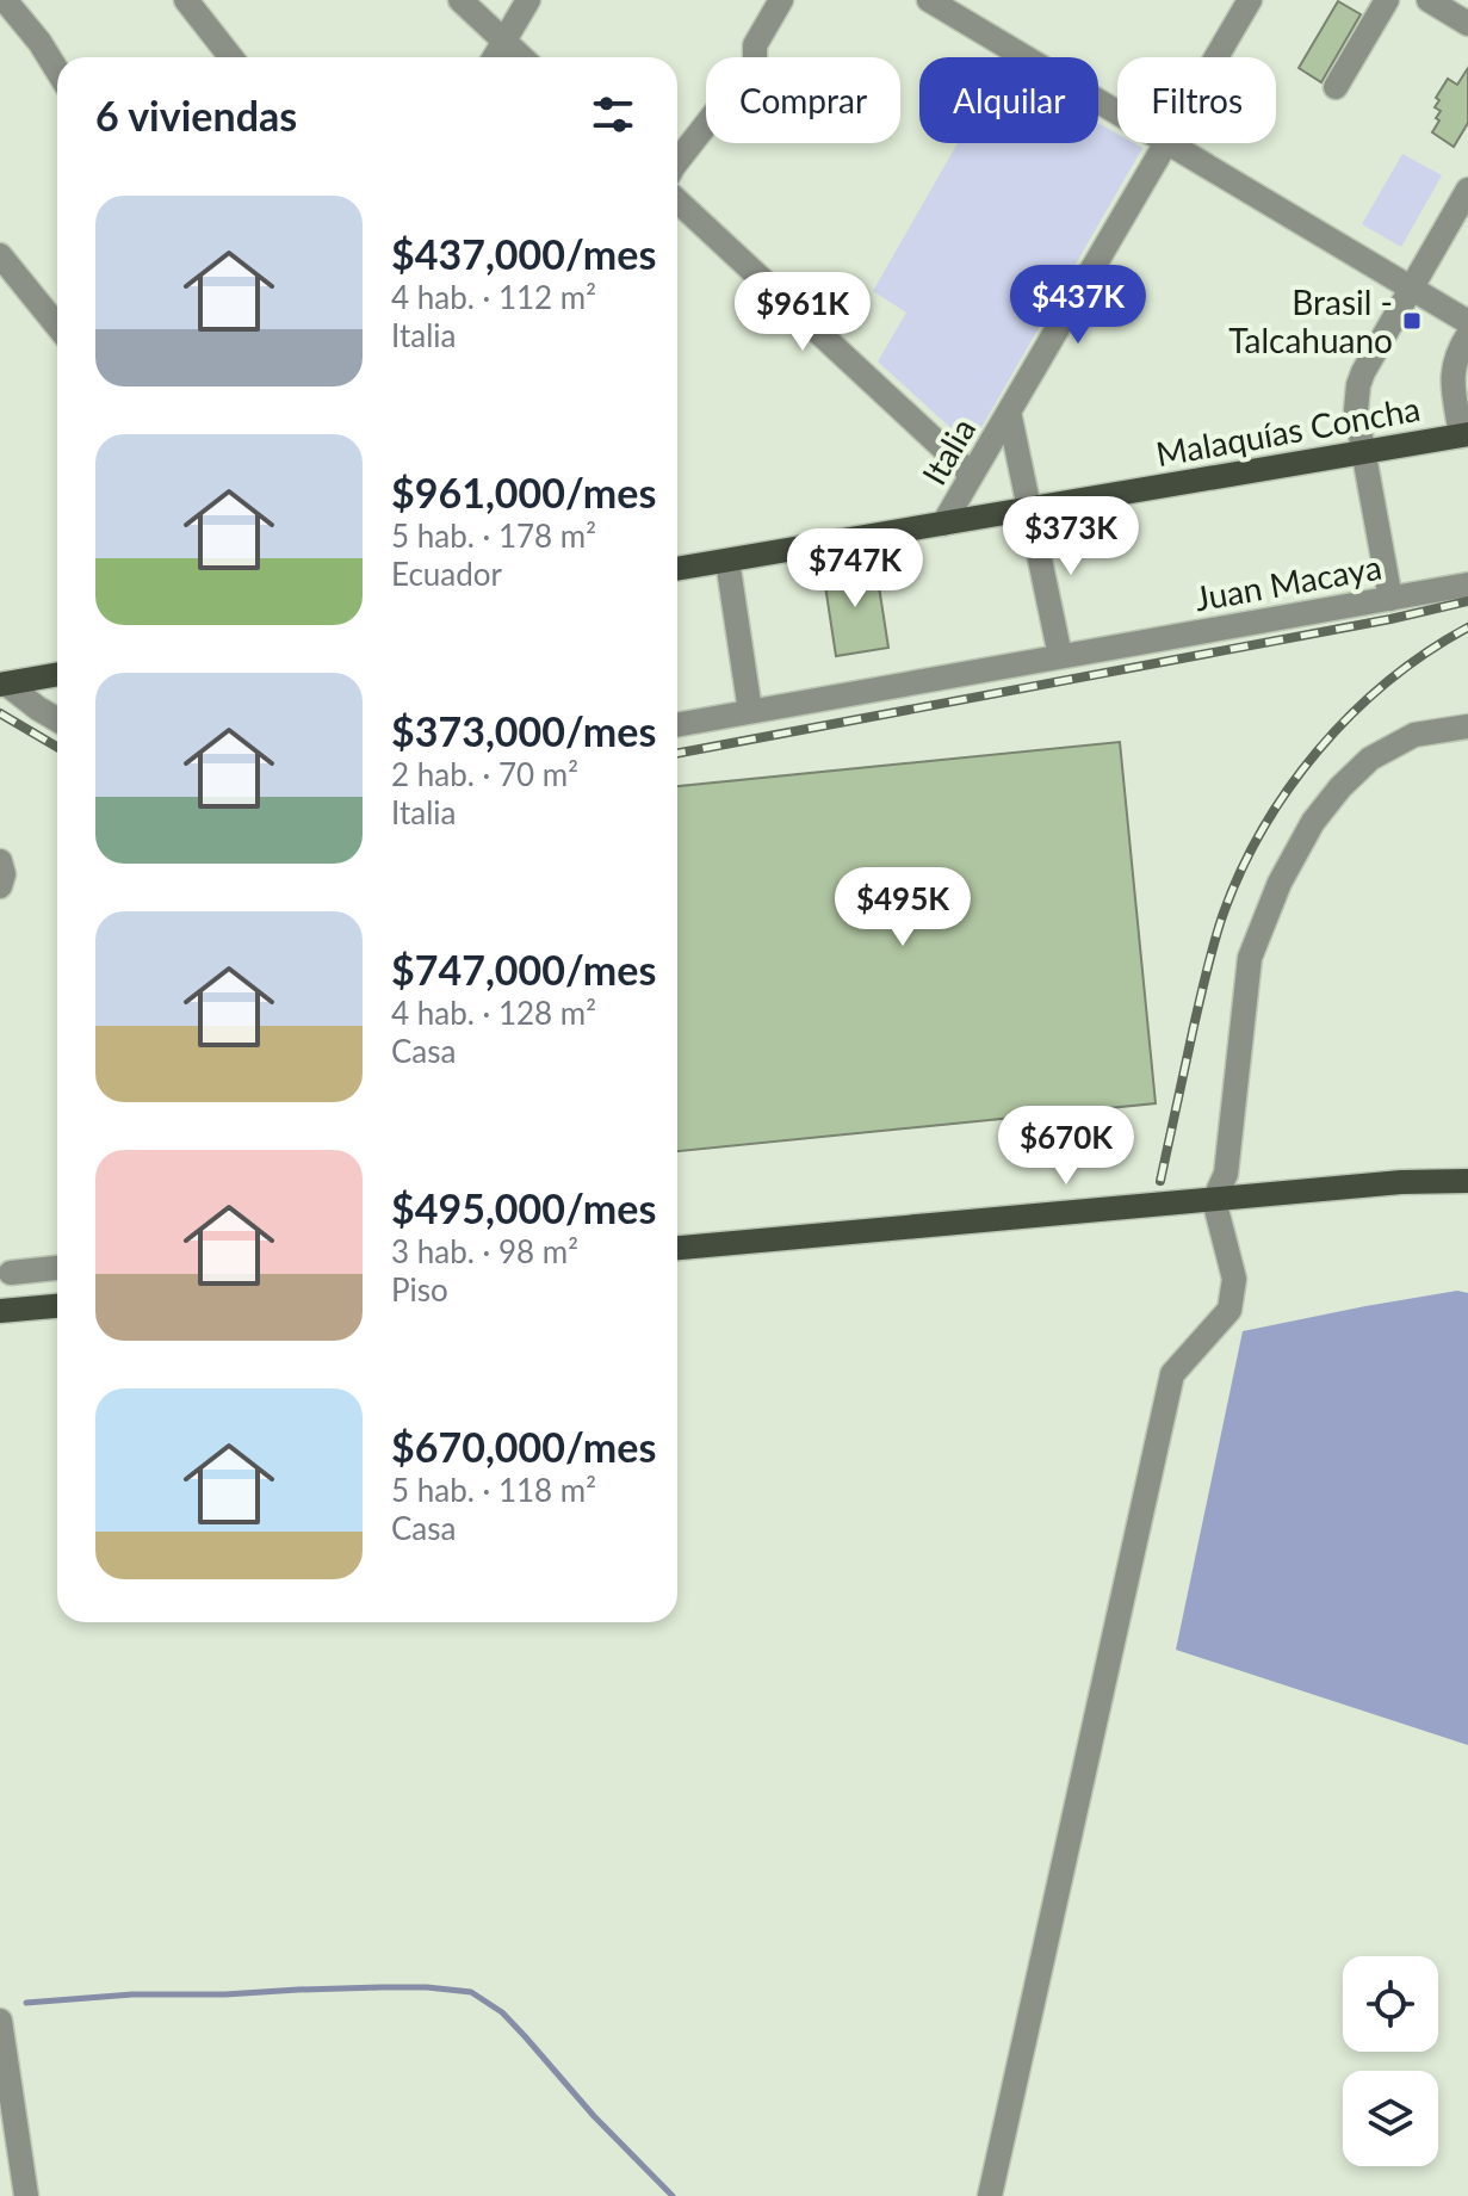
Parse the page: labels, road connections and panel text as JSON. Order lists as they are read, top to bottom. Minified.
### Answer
{"streets":{"main road":["Malaquías Concha"],"street":["Italia","Juan Macaya"]},"crossings":[["Malaquías Concha","Italia"],["Italia","Juan Macaya"]],"places":{"transit":["Brasil - Talcahuano"]},"page":{"chip":["Comprar","Alquilar","Filtros"],"heading":"6 viviendas","list":[{"name":"$437,000/mes","note":"4 hab. · 112 m² · Italia"},{"name":"$961,000/mes","note":"5 hab. · 178 m² · Ecuador"},{"name":"$373,000/mes","note":"2 hab. · 70 m² · Italia"},{"name":"$747,000/mes","note":"4 hab. · 128 m² · Casa"},{"name":"$495,000/mes","note":"3 hab. · 98 m² · Piso"},{"name":"$670,000/mes","note":"5 hab. · 118 m² · Casa"}],"price":["$437K","$961K","$373K","$747K","$495K","$670K"]}}
